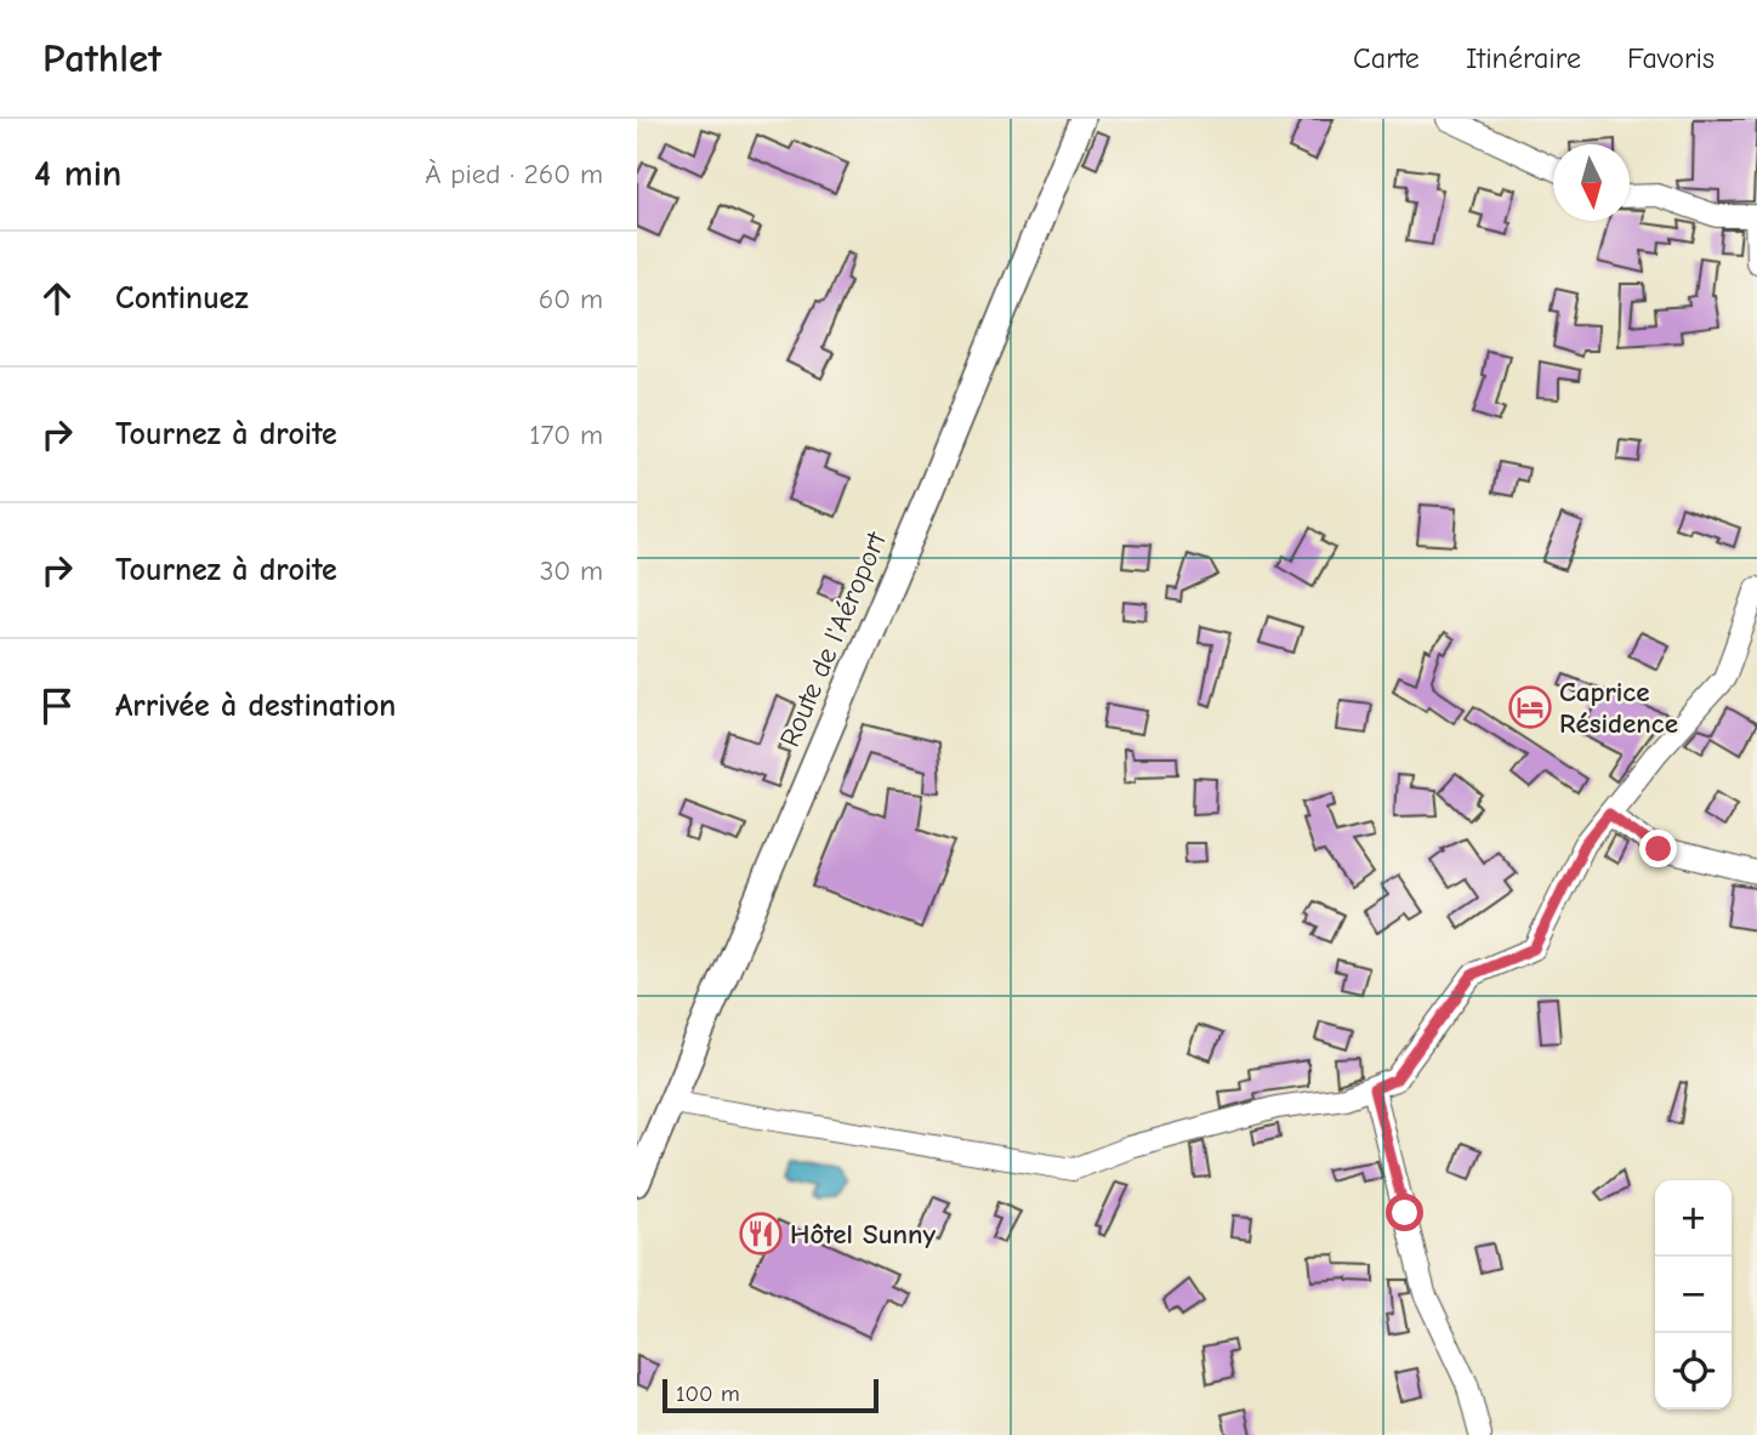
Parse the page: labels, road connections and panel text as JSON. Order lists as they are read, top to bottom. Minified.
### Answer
{"streets":{"main road":["Route de l'Aéroport"]},"places":{"hotel":["Caprice Résidence"],"restaurant":["Hôtel Sunny"]},"scale_bar":"100 m","north":"bottom","page":{"header":"Pathlet","nav":["Carte","Itinéraire","Favoris"],"heading":["4 min","À pied · 260 m"],"list":[["Continuez","60 m"],["Tournez à droite","170 m"],["Tournez à droite","30 m"],"Arrivée à destination"],"map_buttons":["+","−"],"scale":"100 m"}}
